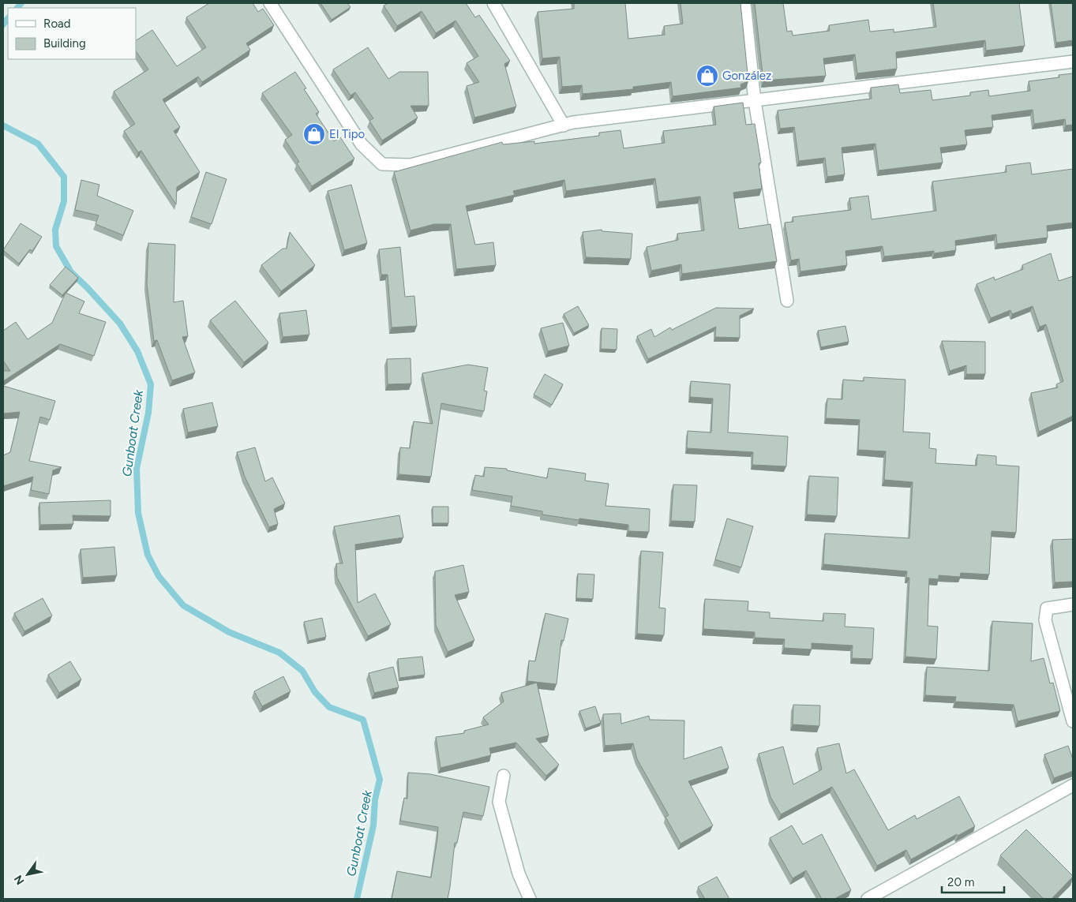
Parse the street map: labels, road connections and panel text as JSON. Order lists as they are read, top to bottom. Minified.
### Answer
{"water":["Gunboat Creek"],"places":{"shop":["González","El Tipo"]},"legend":["Road","Building"],"scale_bar":"20 m","north":"bottom left"}
